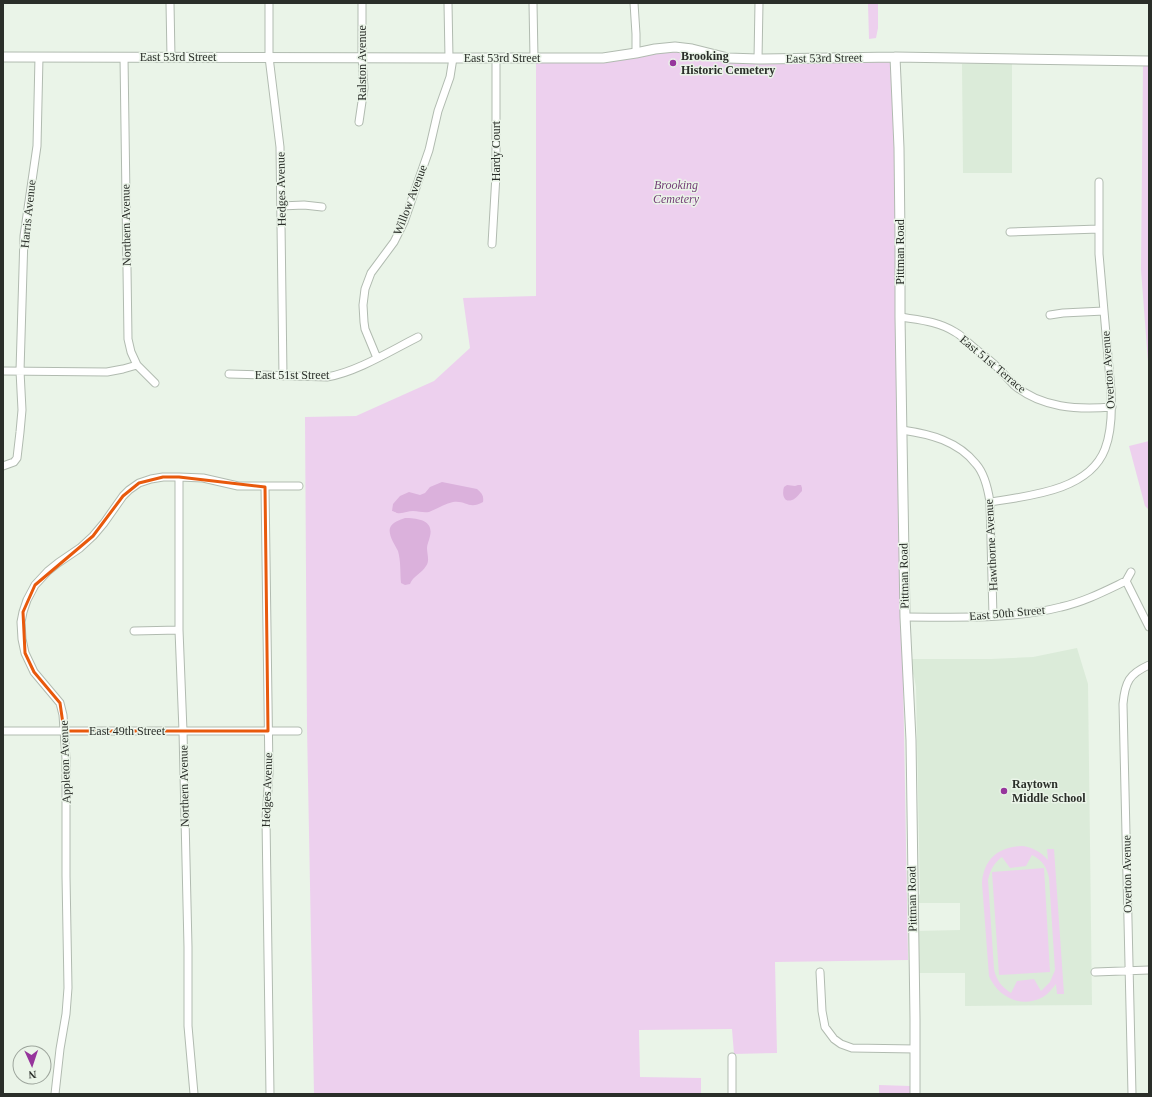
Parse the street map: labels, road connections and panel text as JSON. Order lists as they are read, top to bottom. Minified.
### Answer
{"streets":{"street":["East 53rd Street","Ralston Avenue","Hardy Court","Hedges Avenue","Willow Avenue","Harris Avenue","Northern Avenue","Pittman Road","East 51st Terrace","Overton Avenue","East 51st Street","Hawthorne Avenue","East 50th Street","East 49th Street","Appleton Avenue"]},"crossings":[["East 53rd Street","Ralston Avenue"],["East 53rd Street","Hardy Court"],["East 53rd Street","Hedges Avenue"],["East 53rd Street","Willow Avenue"],["East 53rd Street","Harris Avenue"],["East 53rd Street","Northern Avenue"],["East 53rd Street","Pittman Road"],["Hedges Avenue","East 51st Street"],["Hedges Avenue","East 49th Street"],["Hedges Avenue","Appleton Avenue"],["Willow Avenue","East 51st Street"],["Northern Avenue","East 49th Street"],["Northern Avenue","Appleton Avenue"],["Pittman Road","East 51st Terrace"],["Pittman Road","Hawthorne Avenue"],["Pittman Road","East 50th Street"],["East 51st Terrace","Overton Avenue"],["Overton Avenue","Hawthorne Avenue"],["Hawthorne Avenue","East 50th Street"],["East 49th Street","Appleton Avenue"]],"parks":["Brooking Cemetery"],"places":["Brooking Historic Cemetery","Raytown Middle School"],"north":"bottom"}
